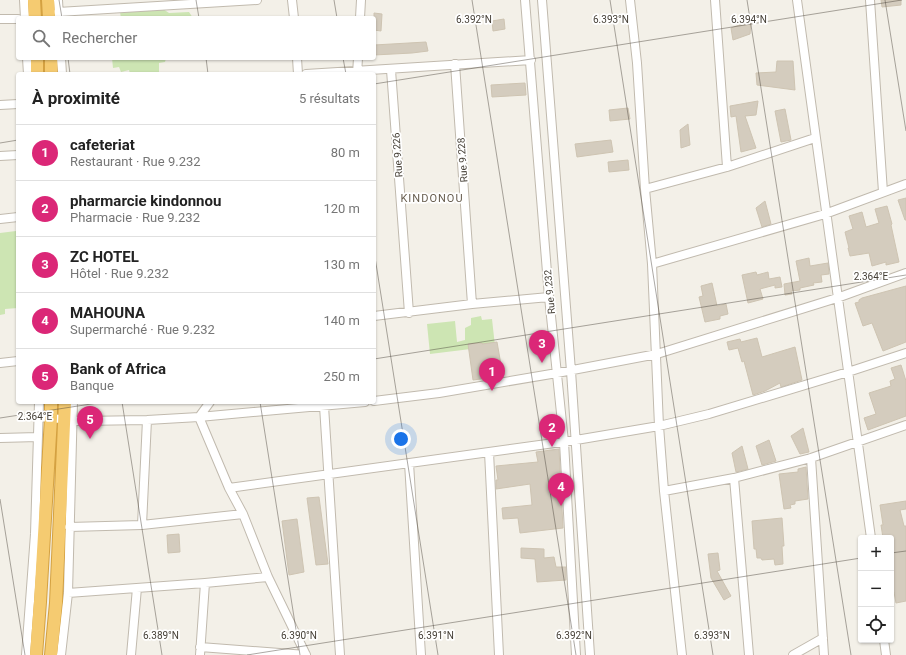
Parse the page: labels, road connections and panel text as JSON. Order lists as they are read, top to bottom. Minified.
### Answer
{"streets":{"street":["Rue 9.226","Rue 9.228","Rue 9.232"]},"districts":["KINDONOU"],"page":{"search":"Rechercher","heading":["À proximité","5 résultats"],"list":[{"mark":"1","name":"cafeteriat","note":"Restaurant · Rue 9.232","value":"80 m"},{"mark":"2","name":"pharmarcie kindonnou","note":"Pharmacie · Rue 9.232","value":"120 m"},{"mark":"3","name":"ZC HOTEL","note":"Hôtel · Rue 9.232","value":"130 m"},{"mark":"4","name":"MAHOUNA","note":"Supermarché · Rue 9.232","value":"140 m"},{"mark":"5","name":"Bank of Africa","note":"Banque","value":"250 m"}],"pins":["3","1","5","2","4"],"map_buttons":["+","−"]},"coordinates":["6.392°N","6.393°N","6.394°N","2.364°E","6.389°N","6.390°N","6.391°N"]}
